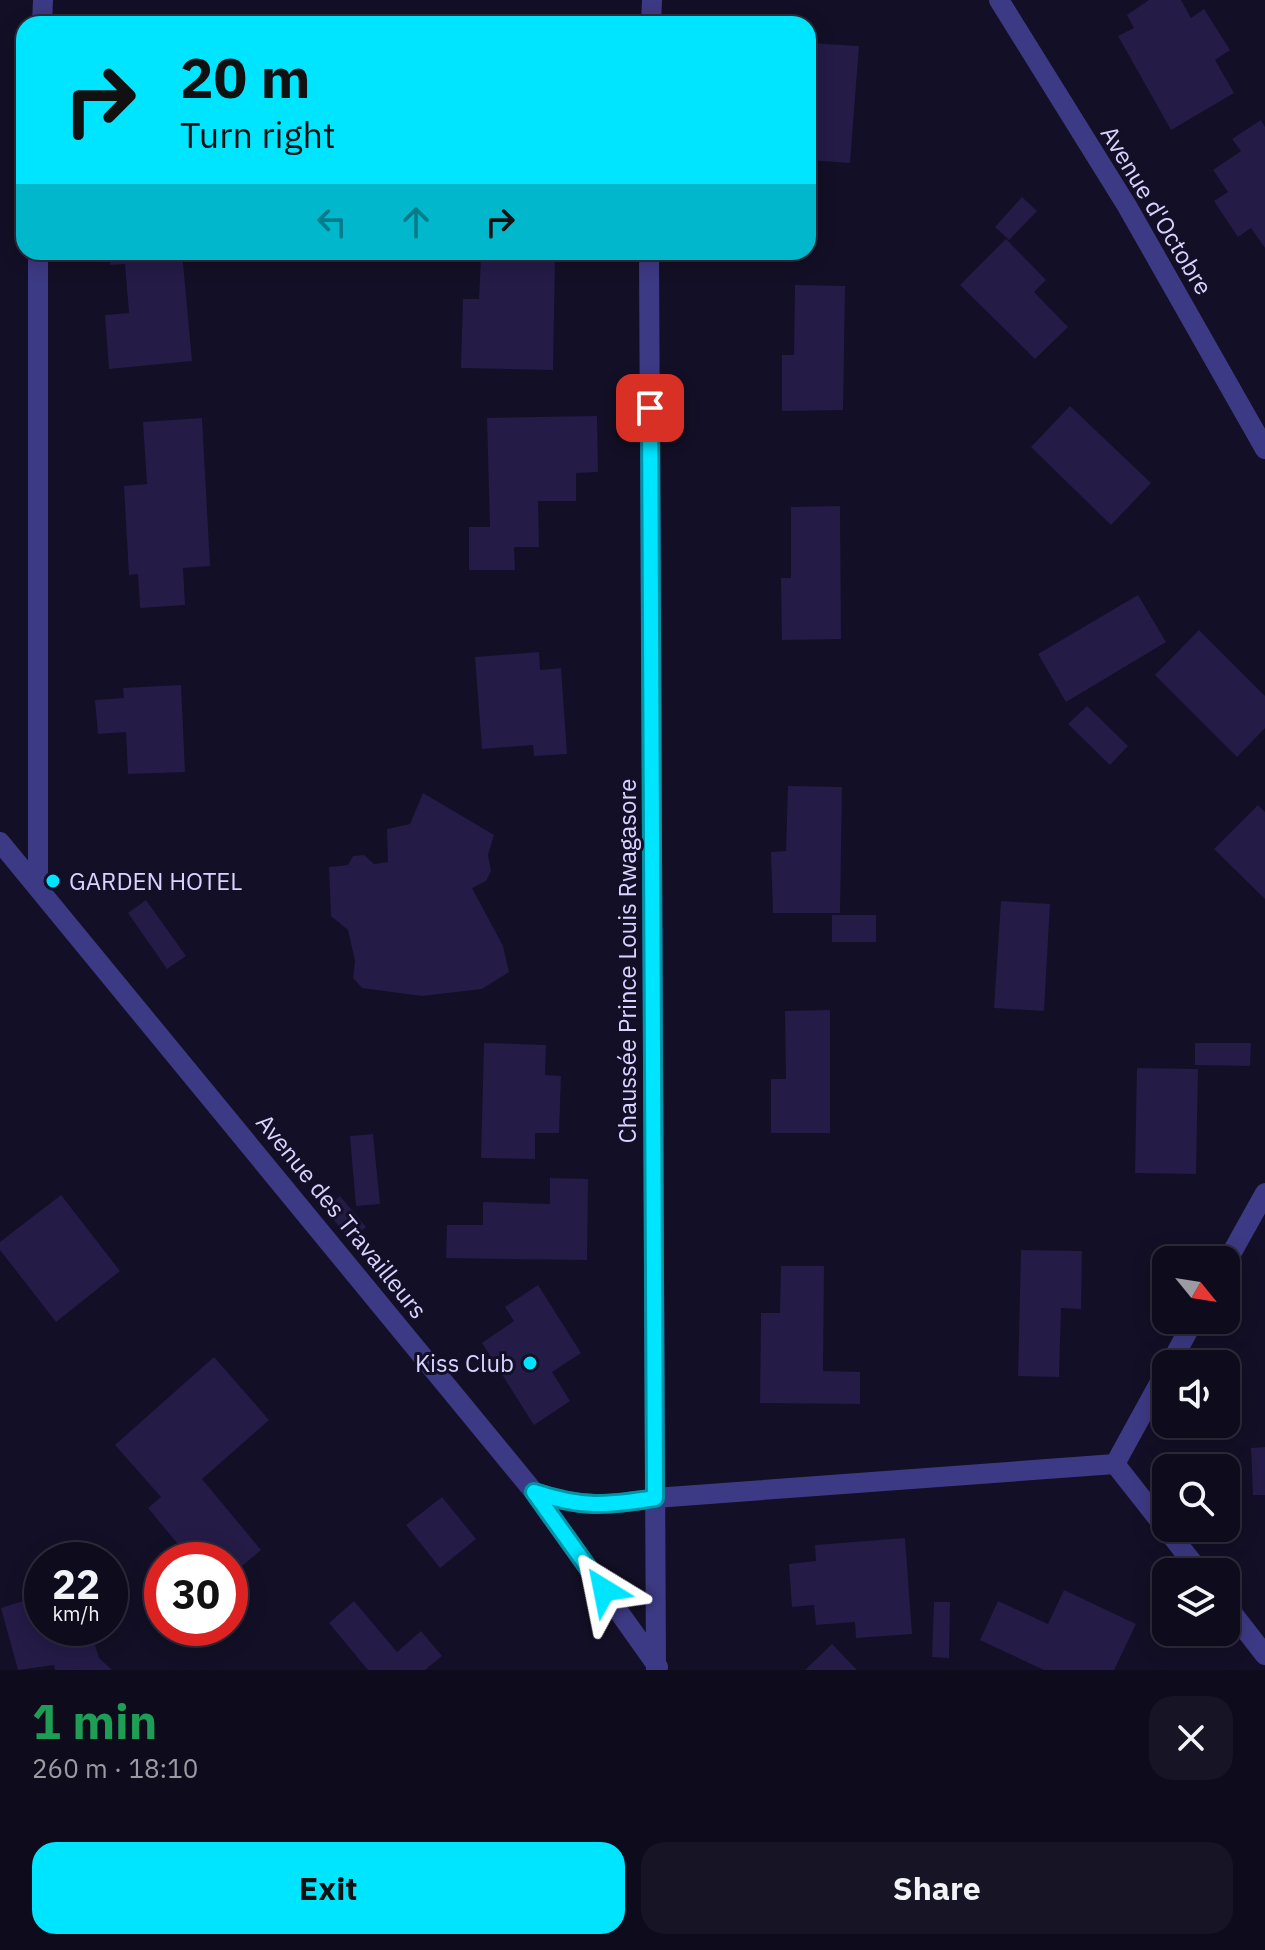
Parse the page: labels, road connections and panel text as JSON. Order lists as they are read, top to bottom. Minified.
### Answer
{"streets":{"street":["Avenue d'Octobre","Chaussée Prince Louis Rwagasore","Avenue des Travailleurs"]},"crossings":[["Chaussée Prince Louis Rwagasore","Avenue des Travailleurs"]],"places":["GARDEN HOTEL","Kiss Club"],"north":"bottom right","page":{"turn":["20 m","Turn right"],"speed":"22 km/h","limit":"30","heading":["1 min","260 m · 18:10"],"buttons":["Exit","Share"]}}
